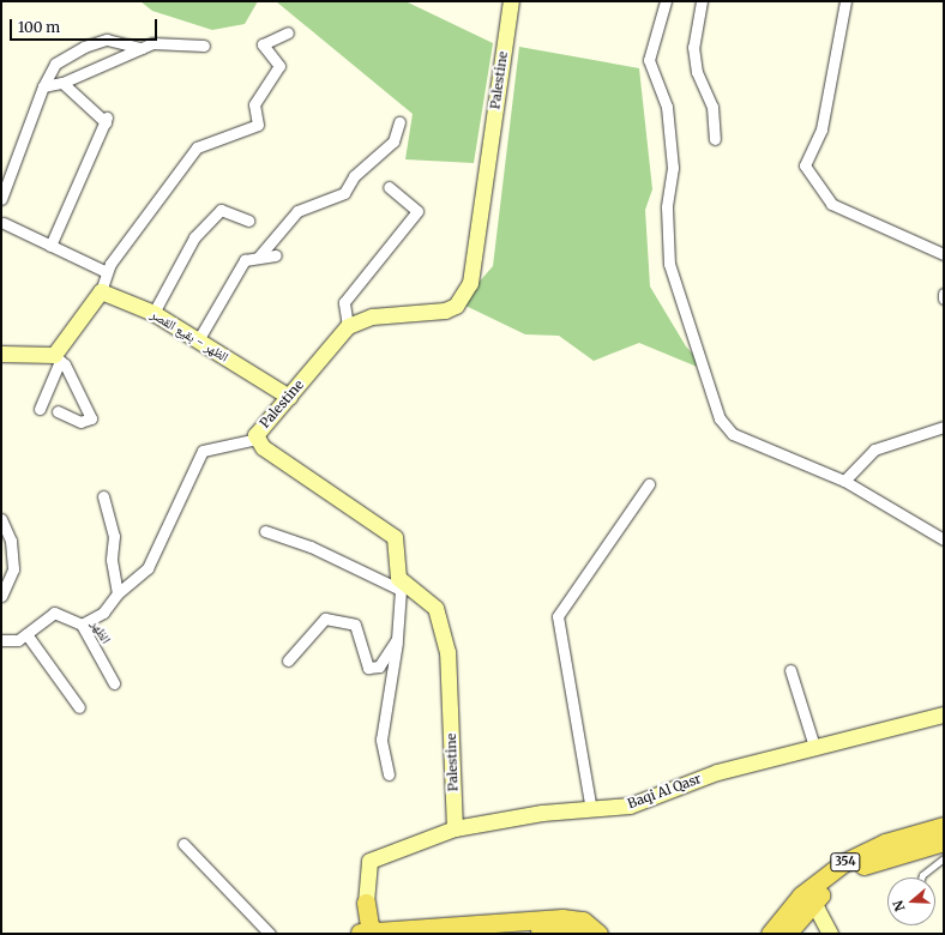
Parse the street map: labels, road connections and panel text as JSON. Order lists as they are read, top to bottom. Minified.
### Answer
{"streets":{"main road":["Palestine","الظهر - بقيع القصر","Baqi Al Qasr","354"],"street":["الظهر"]},"crossings":[["Palestine","الظهر - بقيع القصر"],["Palestine","Baqi Al Qasr"]],"scale_bar":"100 m","north":"left"}
